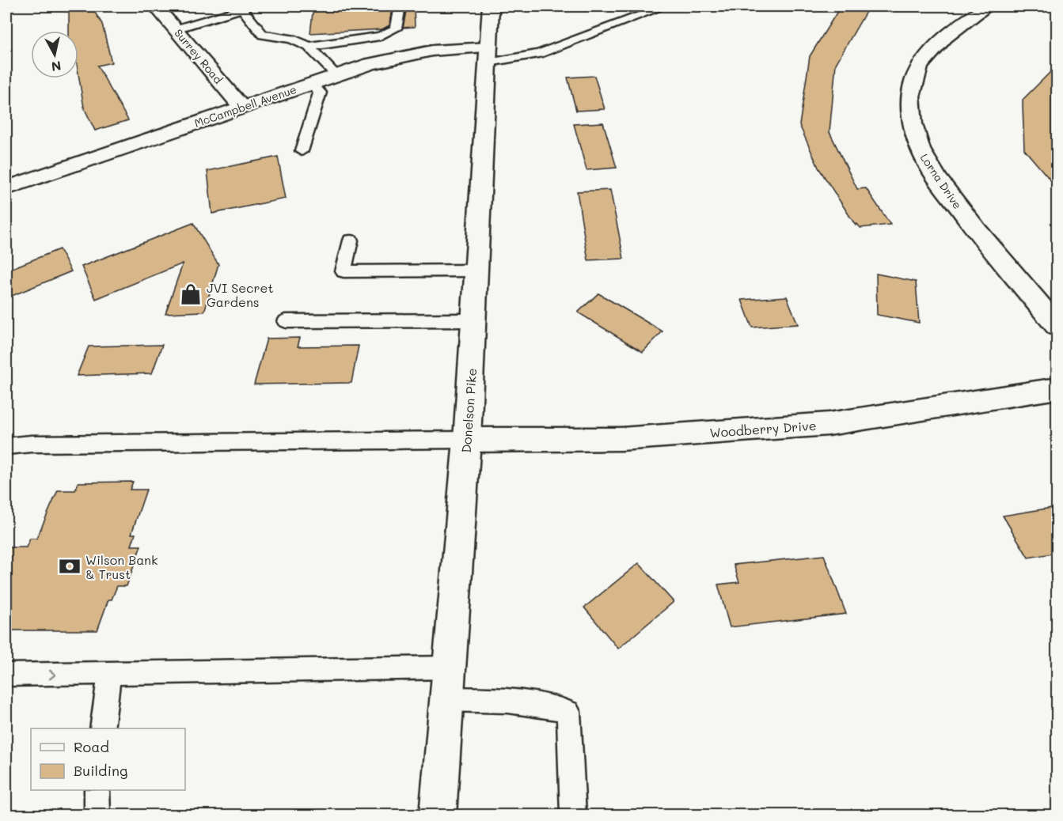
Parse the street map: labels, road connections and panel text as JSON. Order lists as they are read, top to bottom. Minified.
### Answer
{"streets":{"street":["Surrey Road","McCampbell Avenue","Lorna Drive","Donelson Pike","Woodberry Drive"]},"crossings":[["Surrey Road","McCampbell Avenue"],["McCampbell Avenue","Donelson Pike"],["Donelson Pike","Woodberry Drive"]],"places":{"shop":["JVI Secret Gardens"],"bank":["Wilson Bank & Trust"]},"legend":["Road","Building"],"north":"bottom"}
